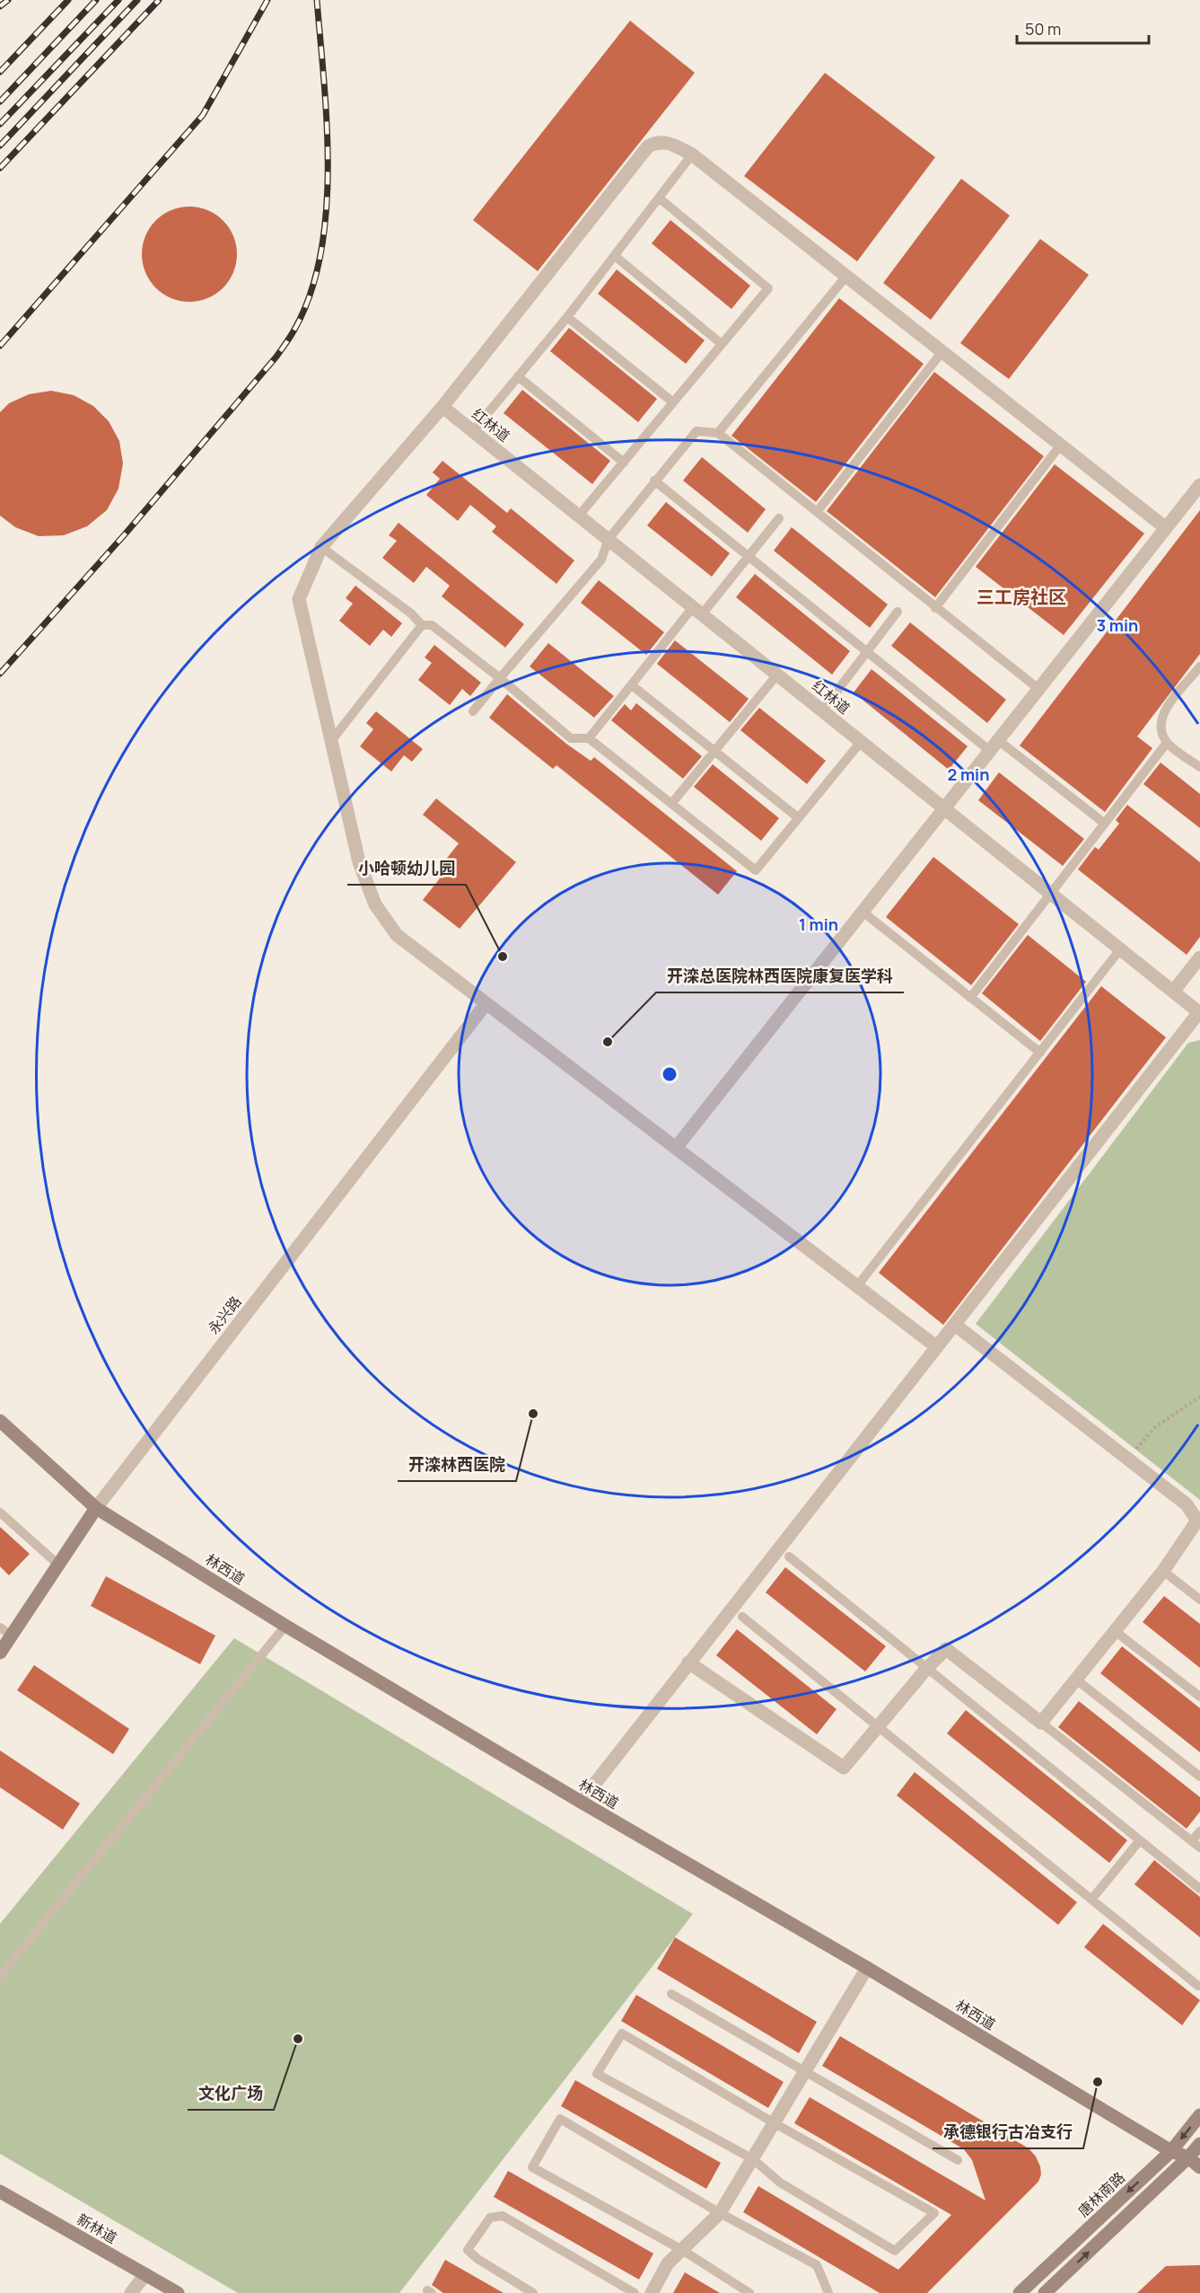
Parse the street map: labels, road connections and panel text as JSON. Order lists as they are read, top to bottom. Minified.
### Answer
{"streets":{"main road":["永兴路","林西道","唐林南路","新林道"],"street":["红林道"]},"crossings":[["永兴路","林西道"],["林西道","唐林南路"]],"districts":["三工房社区"],"places":["小哈顿幼儿园","开滦总医院林西医院康复医学科","开滦林西医院","文化广场","承德银行古冶支行"],"scale_bar":"50 m","rings":["3 min","2 min","1 min"]}
